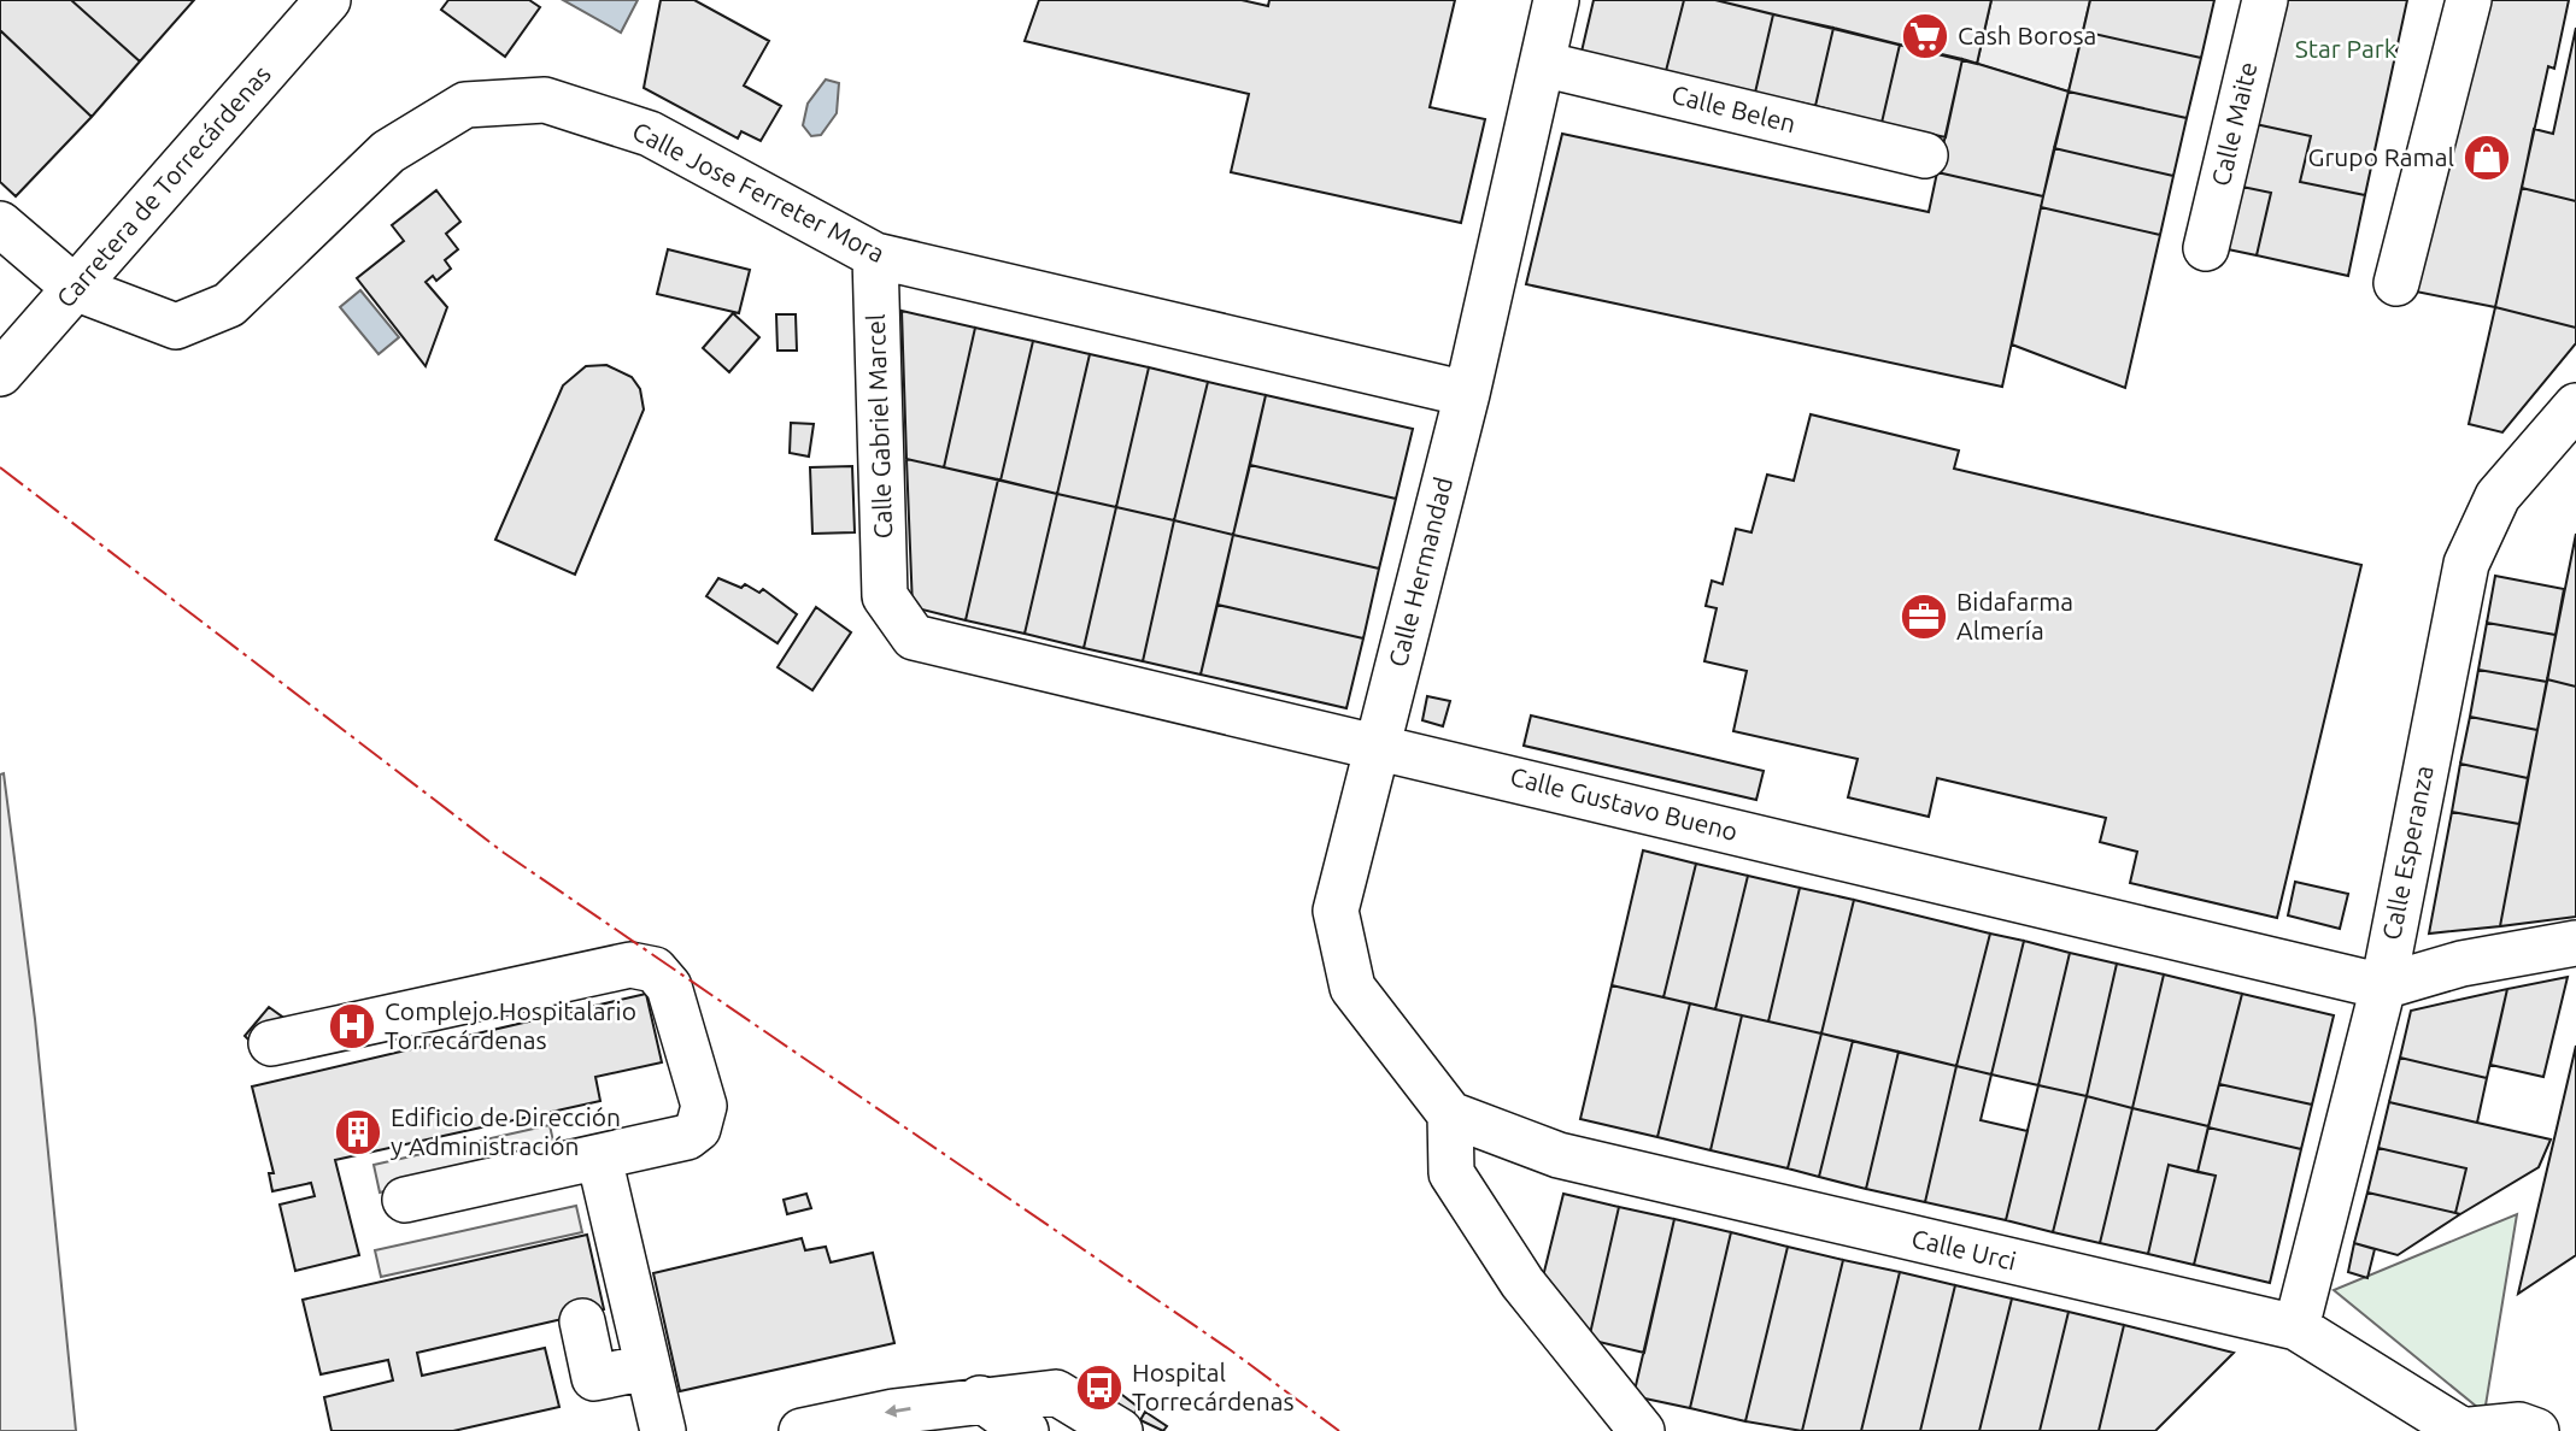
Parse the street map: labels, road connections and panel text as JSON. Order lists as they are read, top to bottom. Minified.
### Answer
{"streets":{"street":["Calle Belen","Calle Maite","Carretera de Torrecárdenas","Calle Jose Ferreter Mora","Calle Gabriel Marcel","Calle Hermandad","Calle Gustavo Bueno","Calle Esperanza","Calle Urci"]},"crossings":[["Calle Belen","Calle Hermandad"],["Carretera de Torrecárdenas","Calle Jose Ferreter Mora"],["Calle Jose Ferreter Mora","Calle Gabriel Marcel"],["Calle Jose Ferreter Mora","Calle Hermandad"],["Calle Gabriel Marcel","Calle Gustavo Bueno"],["Calle Hermandad","Calle Gustavo Bueno"],["Calle Hermandad","Calle Urci"],["Calle Gustavo Bueno","Calle Esperanza"],["Calle Esperanza","Calle Urci"]],"parks":["Star Park"],"places":{"supermarket":["Cash Borosa"],"shop":["Grupo Ramal"],"office":["Bidafarma Almería"],"hospital":["Complejo Hospitalario Torrecárdenas"],"building":["Edificio de Dirección y Administración"],"bus stop":["Hospital Torrecárdenas"]}}
